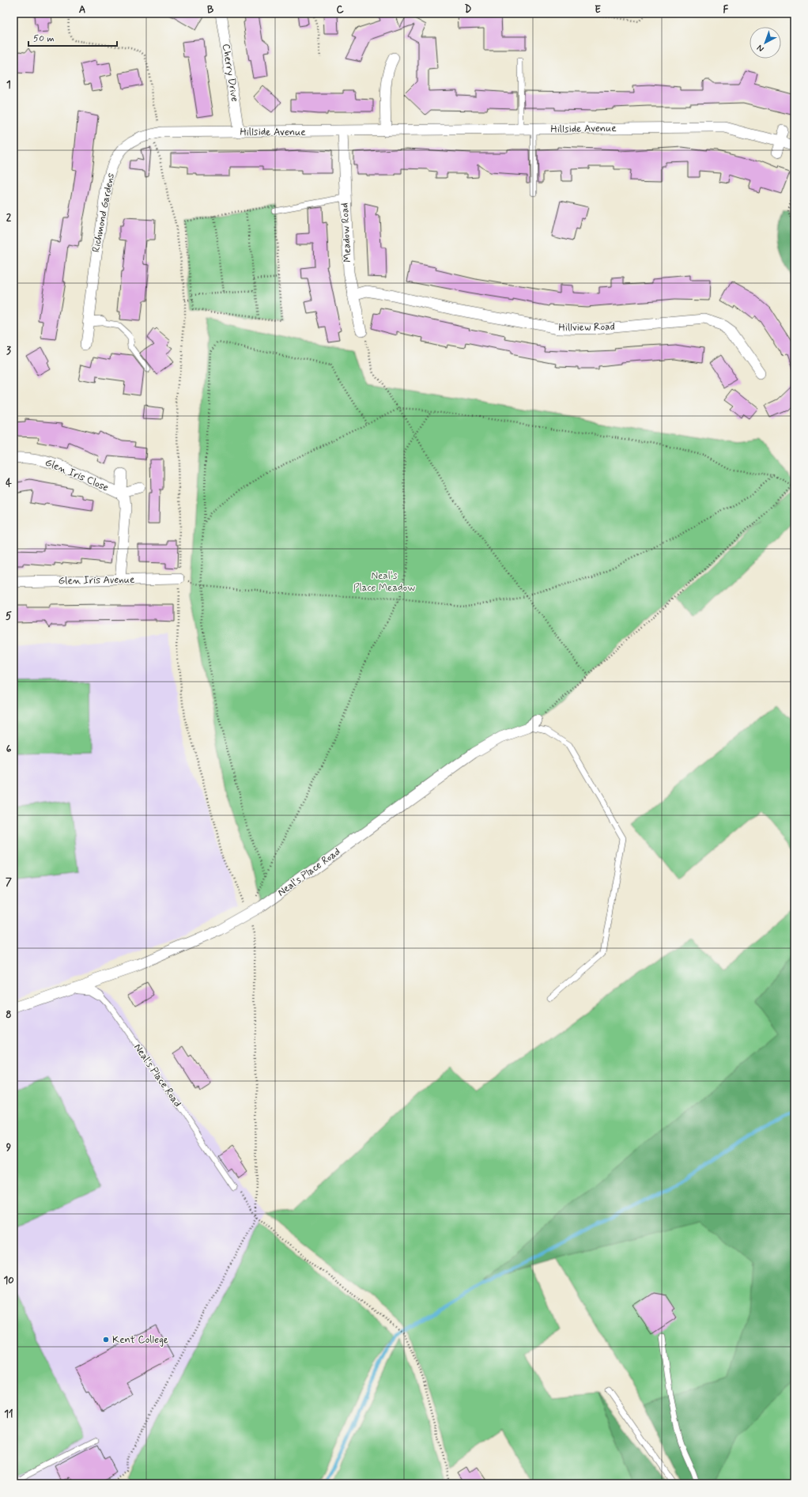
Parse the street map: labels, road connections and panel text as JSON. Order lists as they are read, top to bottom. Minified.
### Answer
{"streets":{"street":["Cherry Drive","Hillside Avenue","Richmond Gardens","Meadow Road","Hillview Road","Glen Iris Close","Glen Iris Avenue","Neal's Place Road"]},"crossings":[["Cherry Drive","Hillside Avenue"],["Hillside Avenue","Richmond Gardens"],["Hillside Avenue","Meadow Road"],["Meadow Road","Hillview Road"],["Glen Iris Close","Glen Iris Avenue"]],"parks":["Neal's Place Meadow"],"places":["Kent College"],"scale_bar":"50 m","north":"bottom left","grid":{"columns":["A","B","C","D","E","F"],"rows":["1","2","3","4","5","6","7","8","9","10","11"]}}
